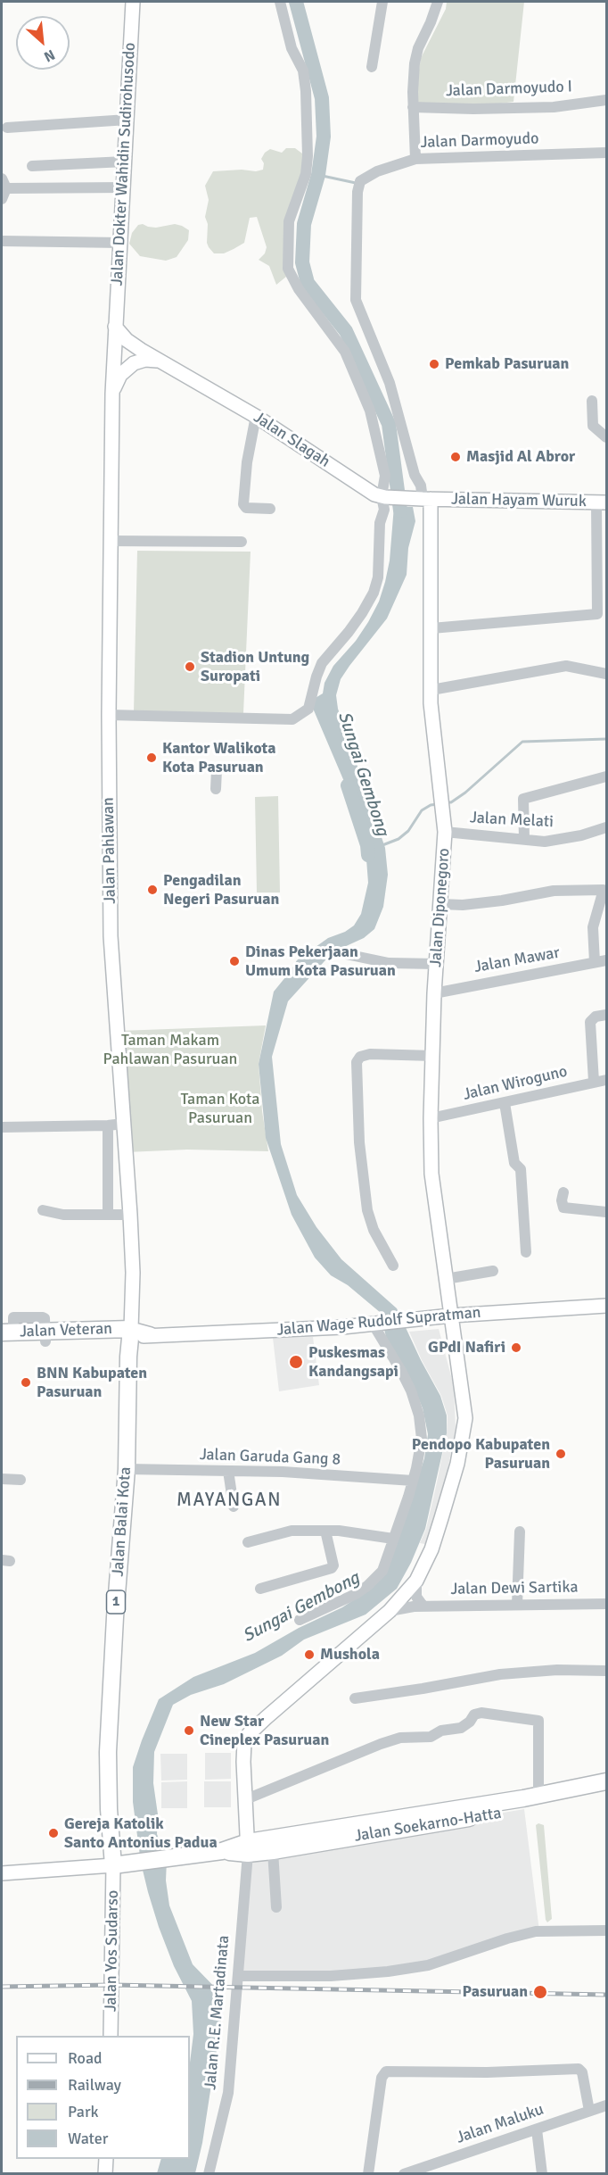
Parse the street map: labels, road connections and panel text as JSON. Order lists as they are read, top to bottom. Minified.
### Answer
{"streets":{"highway":["Jalan Veteran","Jalan Balai Kota","1","Jalan Soekarno-Hatta"],"main road":["Jalan Dokter Wahidin Sudirohusodo","Jalan Slagah","Jalan Hayam Wuruk","Jalan Pahlawan","Jalan Diponegoro","Jalan Wage Rudolf Supratman","Jalan Yos Sudarso"],"street":["Jalan Darmoyudo I","Jalan Darmoyudo","Jalan Melati","Jalan Mawar","Jalan Wiroguno","Jalan Garuda Gang 8","Jalan Dewi Sartika","Jalan R.E. Martadinata","Jalan Maluku"]},"crossings":[["Jalan Darmoyudo","Jalan Slagah"],["Jalan Darmoyudo","Jalan Hayam Wuruk"],["Jalan Darmoyudo","Jalan Diponegoro"],["Jalan Dokter Wahidin Sudirohusodo","Jalan Slagah"],["Jalan Dokter Wahidin Sudirohusodo","Jalan Pahlawan"],["Jalan Slagah","Jalan Hayam Wuruk"],["Jalan Slagah","Jalan Diponegoro"],["Jalan Hayam Wuruk","Jalan Diponegoro"],["Jalan Melati","Jalan Diponegoro"],["Jalan Pahlawan","Jalan Wage Rudolf Supratman"],["Jalan Pahlawan","Jalan Veteran"],["Jalan Pahlawan","Jalan Balai Kota"],["Jalan Diponegoro","Jalan Mawar"],["Jalan Diponegoro","Jalan Wiroguno"],["Jalan Diponegoro","Jalan Wage Rudolf Supratman"],["Jalan Diponegoro","Jalan Dewi Sartika"],["Jalan Diponegoro","Jalan Soekarno-Hatta"],["Jalan Diponegoro","Jalan R.E. Martadinata"],["Jalan Wage Rudolf Supratman","Jalan Veteran"],["Jalan Wage Rudolf Supratman","Jalan Balai Kota"],["Jalan Veteran","Jalan Balai Kota"],["Jalan Garuda Gang 8","Jalan Balai Kota"],["Jalan Balai Kota","Jalan Yos Sudarso"],["Jalan Soekarno-Hatta","Jalan R.E. Martadinata"]],"districts":["MAYANGAN"],"water":["Sungai Gembong"],"parks":["Taman Makam Pahlawan Pasuruan","Taman Kota Pasuruan"],"places":["Pemkab Pasuruan","Masjid Al Abror","Stadion Untung Suropati","Kantor Walikota Kota Pasuruan","Pengadilan Negeri Pasuruan","Dinas Pekerjaan Umum Kota Pasuruan","GPdI Nafiri","Puskesmas Kandangsapi","BNN Kabupaten Pasuruan","Pendopo Kabupaten Pasuruan","Mushola","New Star Cineplex Pasuruan","Gereja Katolik Santo Antonius Padua","Pasuruan"],"legend":["Road","Railway","Park","Water"],"north":"bottom right"}
